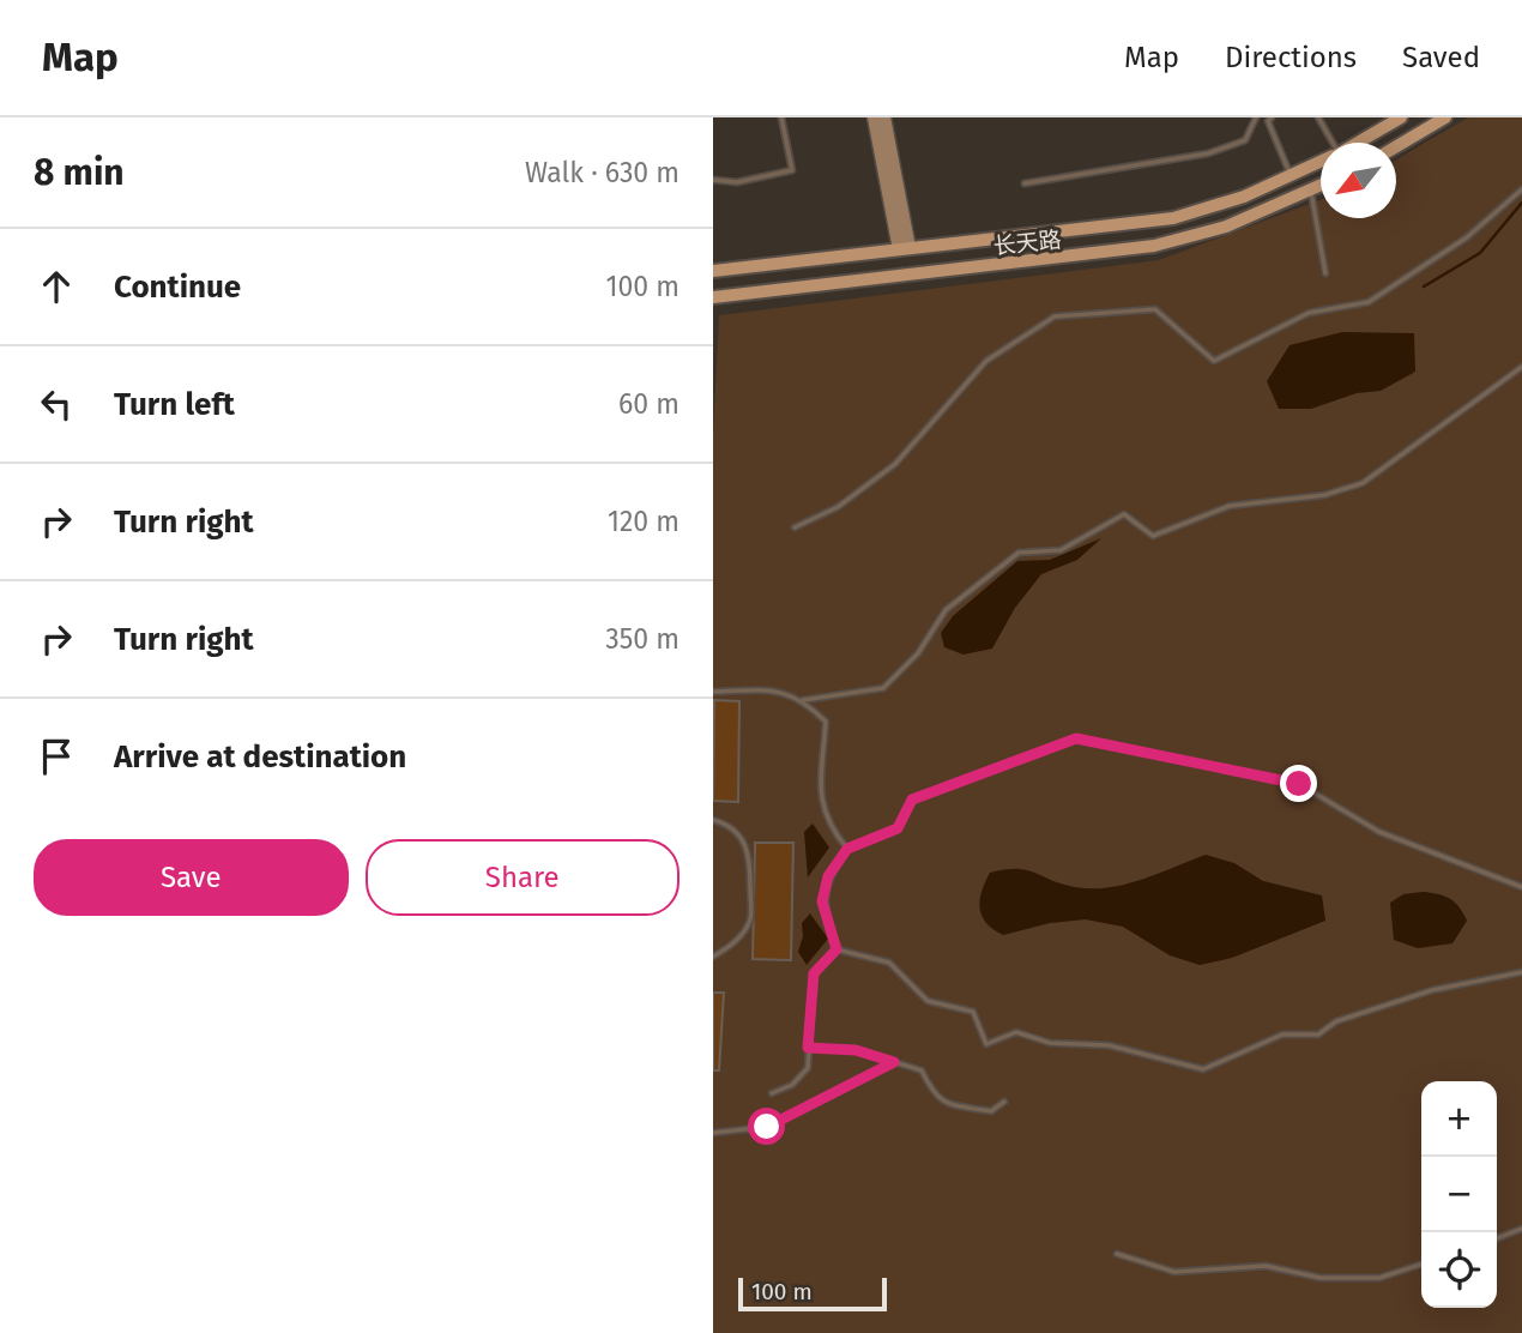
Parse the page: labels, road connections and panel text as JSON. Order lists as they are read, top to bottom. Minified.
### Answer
{"streets":{"main road":["长天路"]},"scale_bar":"100 m","north":"bottom left","page":{"header":"Map","nav":["Map","Directions","Saved"],"heading":["8 min","Walk · 630 m"],"list":[["Continue","100 m"],["Turn left","60 m"],["Turn right","120 m"],["Turn right","350 m"],"Arrive at destination"],"buttons":["Save","Share"],"map_buttons":["+","−"],"scale":"100 m"}}
